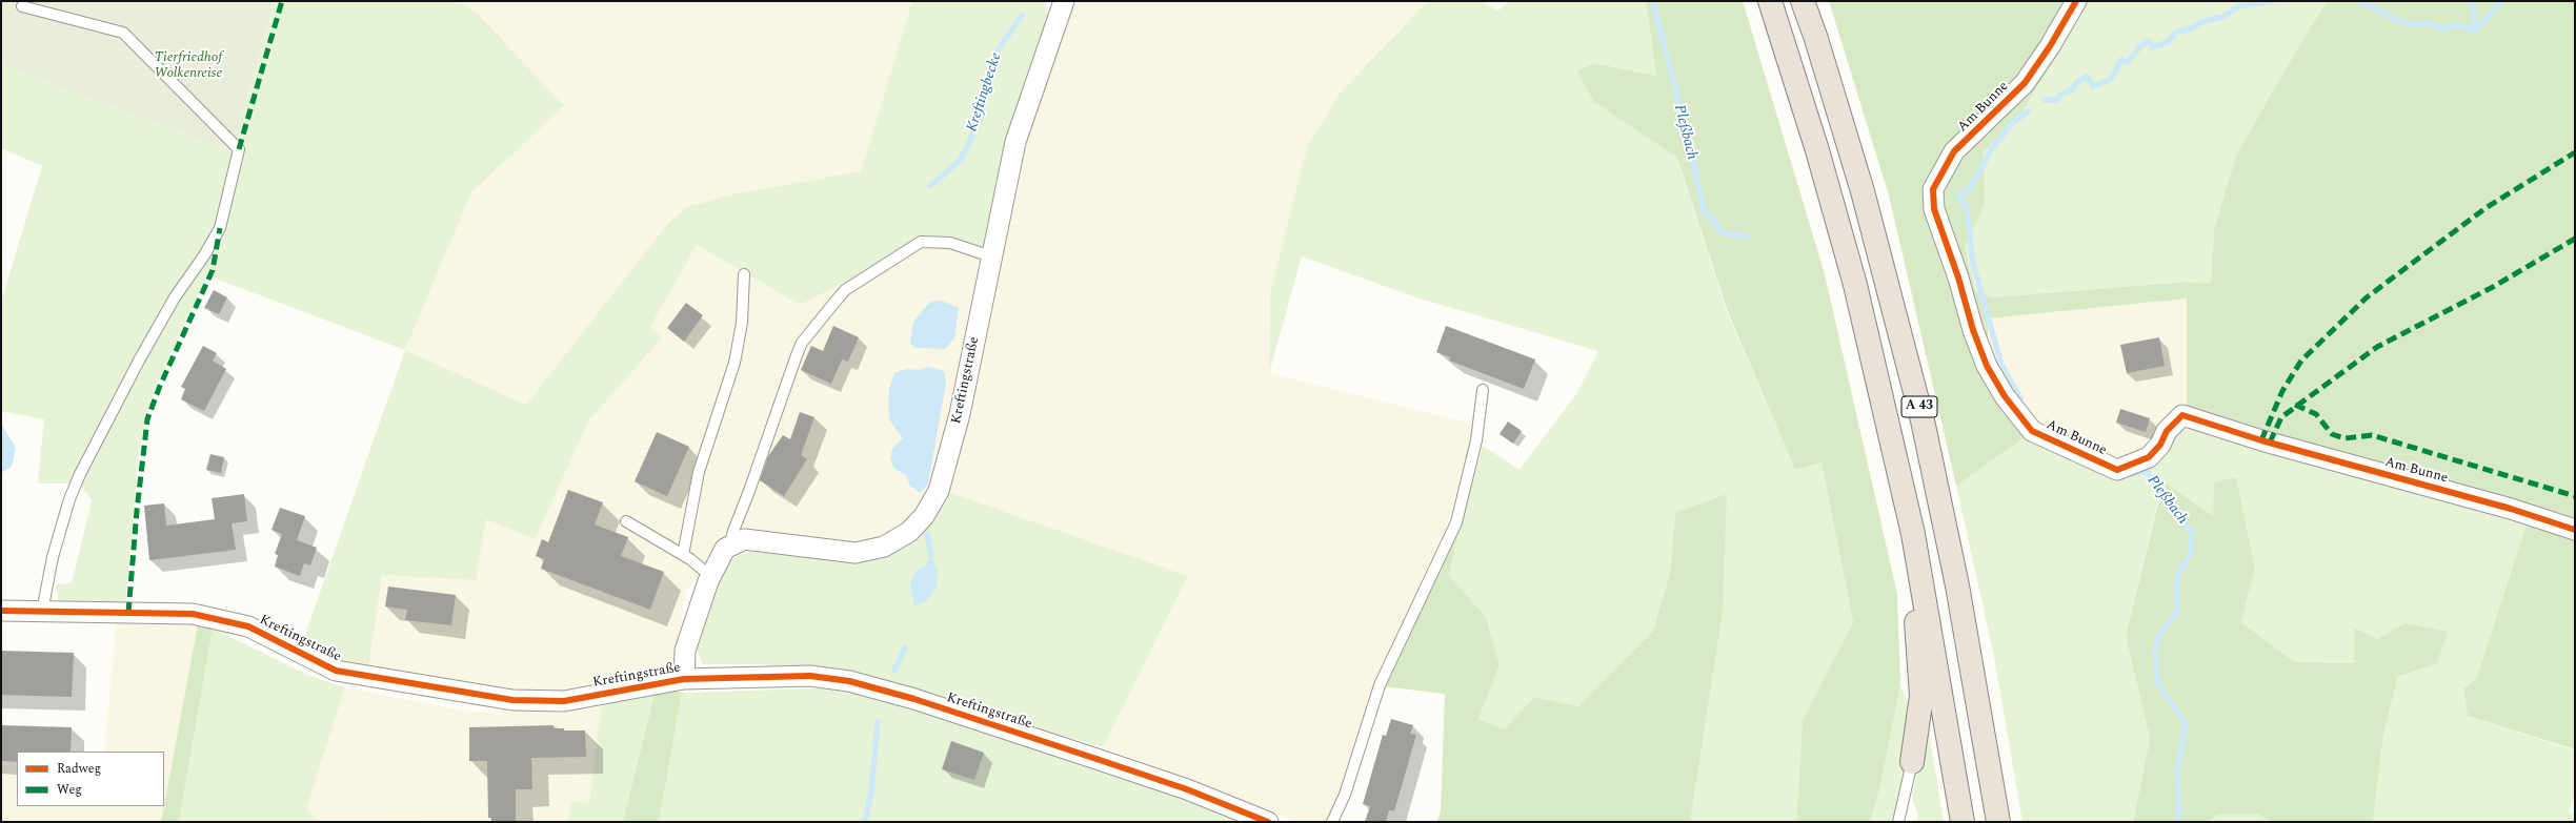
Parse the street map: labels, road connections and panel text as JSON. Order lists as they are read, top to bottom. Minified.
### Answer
{"streets":{"highway":["A 43"],"street":["Am Bunne","Kreftingstraße"]},"water":["Kreftingbecke","Pleßbach"],"parks":["Tierfriedhof Wolkenreise"],"legend":["Radweg","Weg"]}
